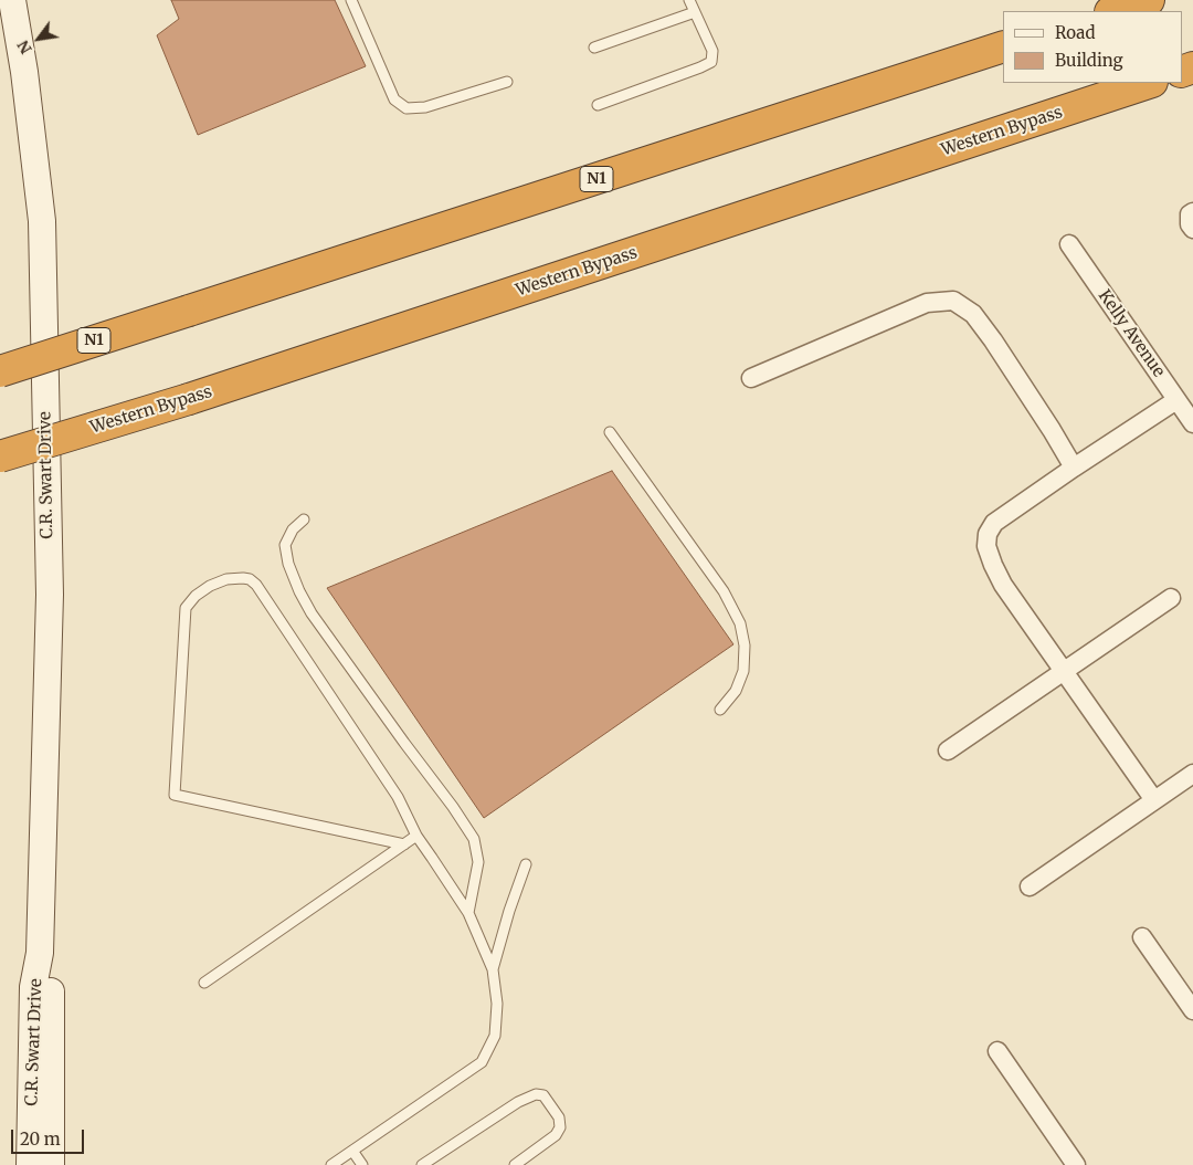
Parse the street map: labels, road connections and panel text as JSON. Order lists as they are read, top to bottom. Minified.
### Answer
{"streets":{"highway":["Western Bypass","N1"],"street":["Kelly Avenue","C.R. Swart Drive"]},"legend":["Road","Building"],"scale_bar":"20 m","north":"bottom left"}
